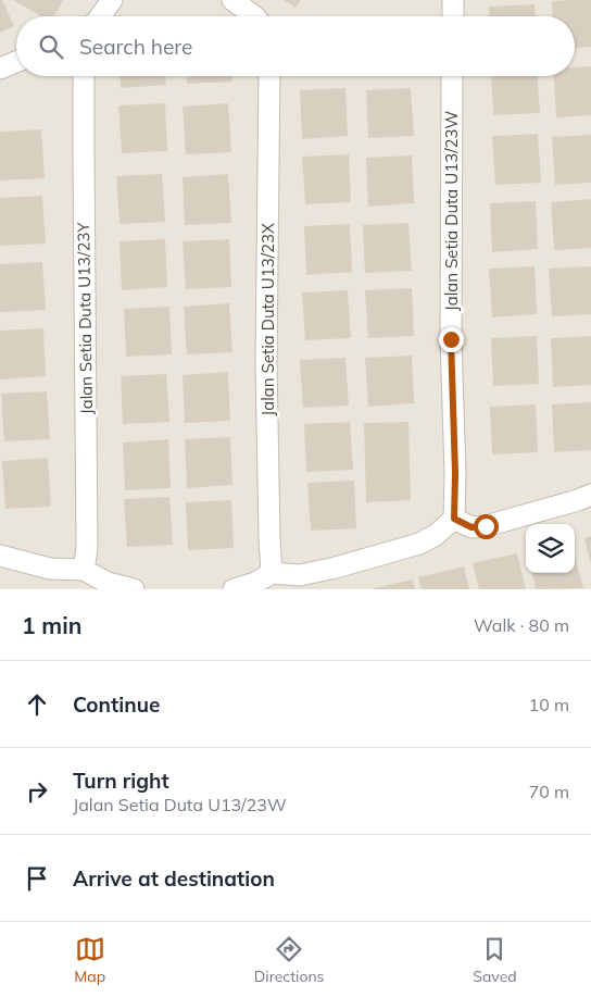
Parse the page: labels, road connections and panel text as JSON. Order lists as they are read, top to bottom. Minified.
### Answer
{"streets":{"street":["Jalan Setia Duta U13/23W","Jalan Setia Duta U13/23Y","Jalan Setia Duta U13/23X"]},"page":{"search":"Search here","heading":["1 min","Walk · 80 m"],"list":[["Continue","10 m"],["Turn right","Jalan Setia Duta U13/23W","70 m"],"Arrive at destination"],"nav":["Map","Directions","Saved"]}}
